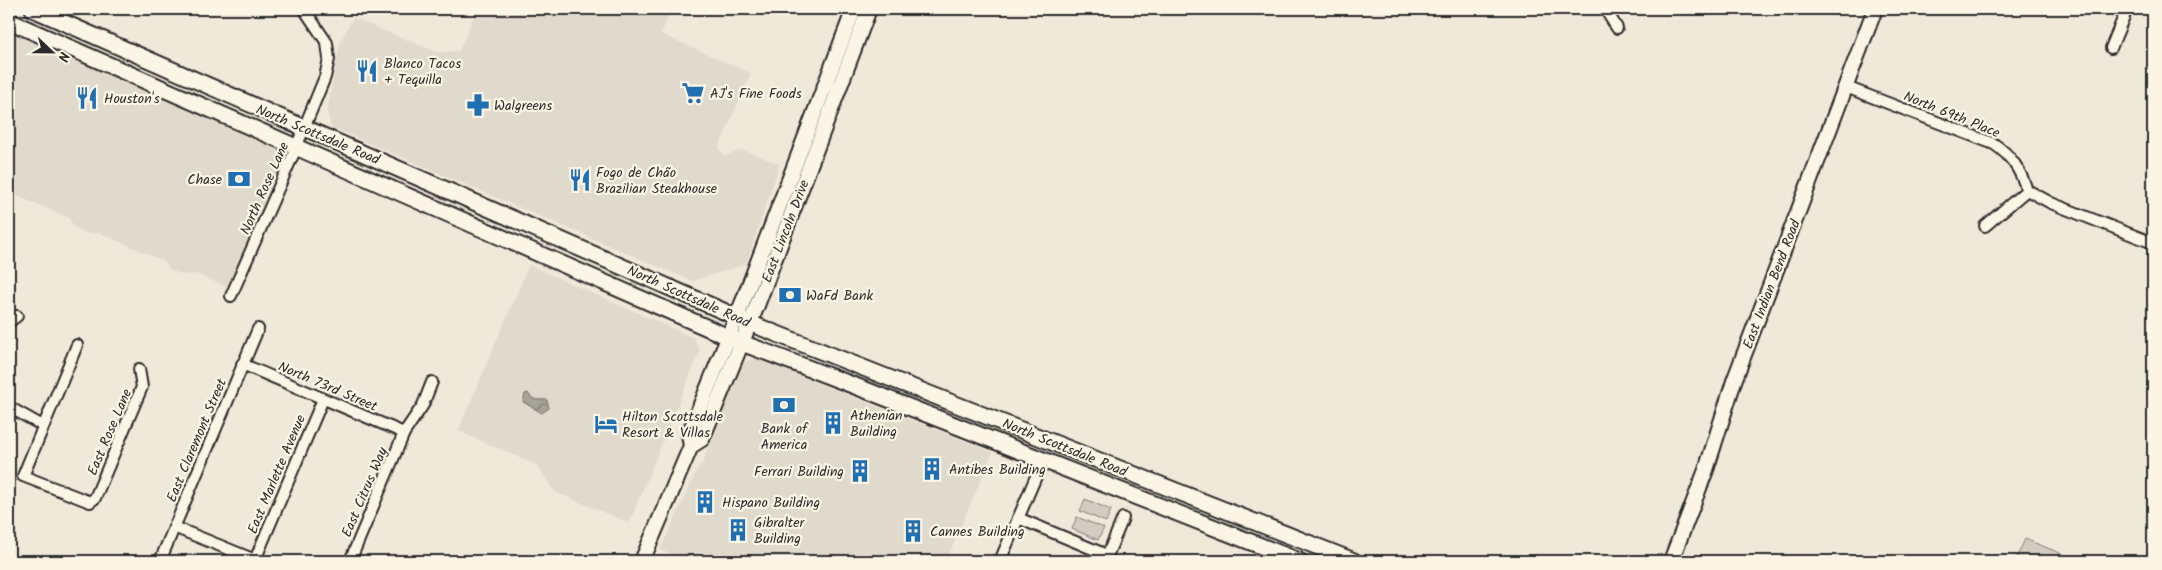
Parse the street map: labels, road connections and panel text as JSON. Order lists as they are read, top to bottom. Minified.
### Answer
{"streets":{"main road":["North Scottsdale Road","East Lincoln Drive","East Indian Bend Road"],"street":["North 69th Place","North Rose Lane","North 73rd Street","East Rose Lane","East Claremont Street","East Marlette Avenue","East Citrus Way"]},"crossings":[["North 69th Place","East Indian Bend Road"],["North Scottsdale Road","North Rose Lane"],["North Scottsdale Road","East Lincoln Drive"],["North 73rd Street","East Claremont Street"],["North 73rd Street","East Marlette Avenue"],["North 73rd Street","East Citrus Way"]],"places":{"restaurant":["Blanco Tacos + Tequilla","Houston's","Fogo de Chão Brazilian Steakhouse"],"supermarket":["AJ's Fine Foods"],"pharmacy":["Walgreens"],"bank":["Chase","WaFd Bank","Bank of America"],"building":["Athenian Building","Antibes Building","Ferrari Building","Hispano Building","Gibralter Building","Cannes Building"],"hotel":["Hilton Scottsdale Resort & Villas"]},"north":"right"}
